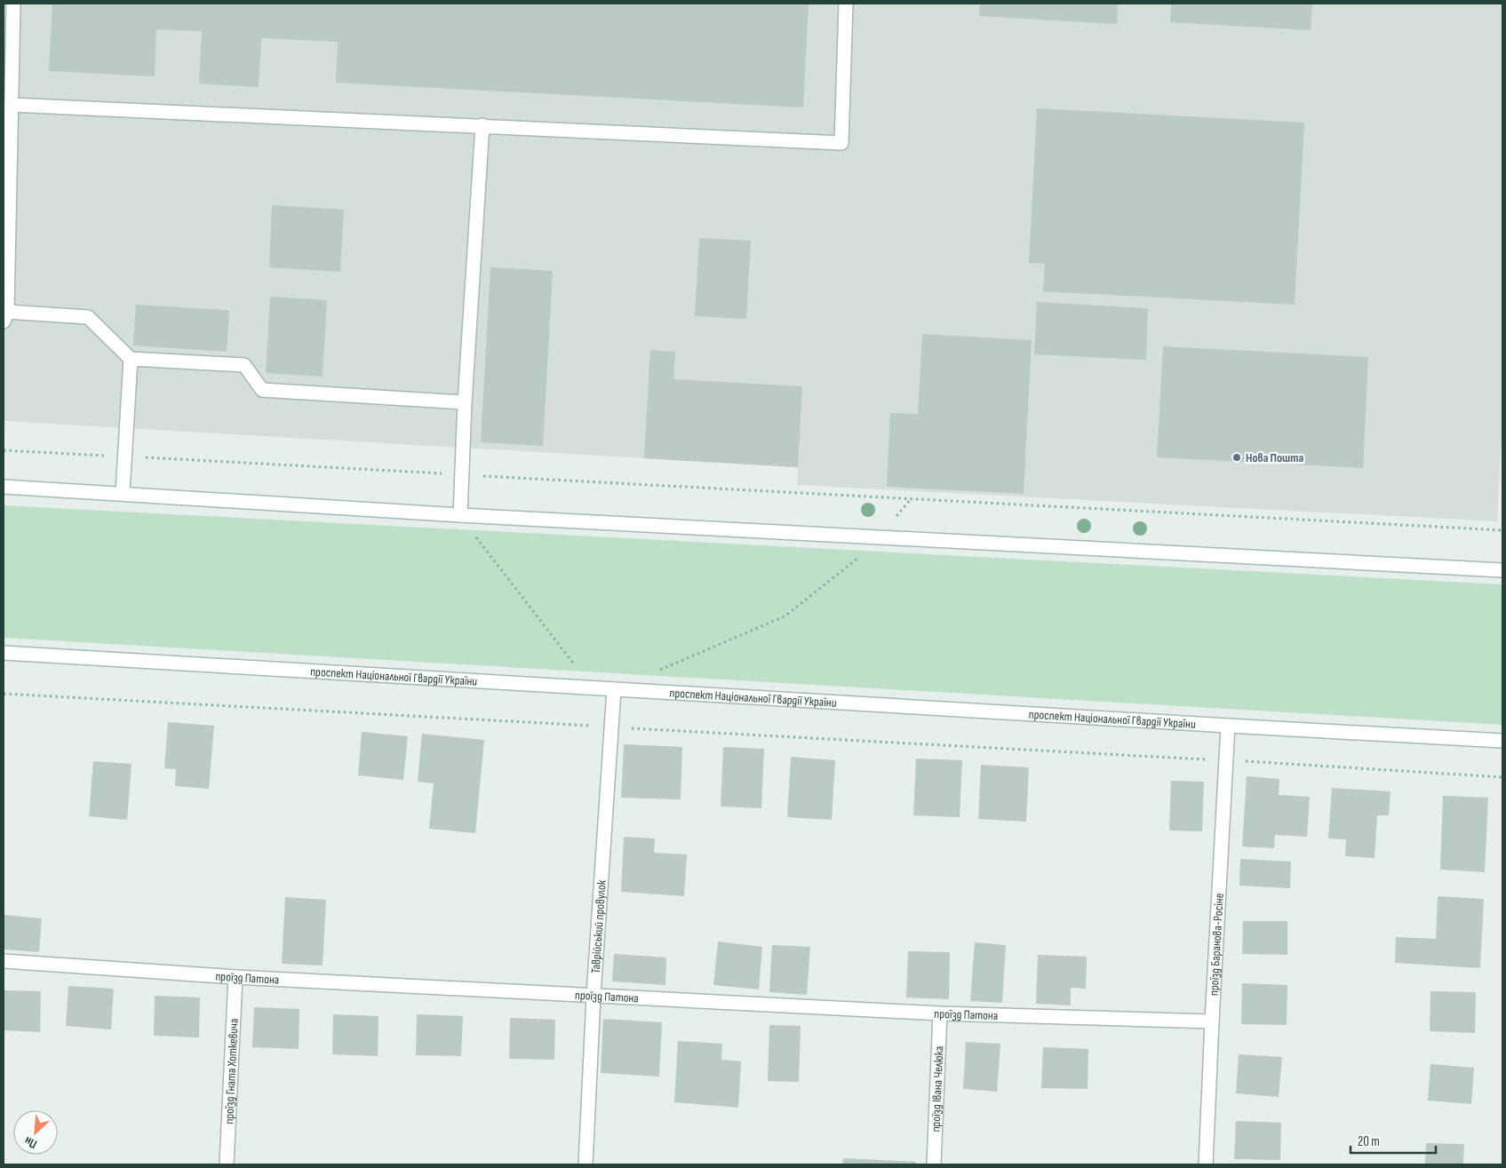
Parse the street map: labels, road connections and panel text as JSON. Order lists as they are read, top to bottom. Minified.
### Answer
{"streets":{"street":["проспект Національної Гвардії України","Таврійський провулок","проїзд Баранова-Росіне","проїзд Патона","проїзд Гната Хоткевича","проїзд Івана Челюка"]},"crossings":[["проспект Національної Гвардії України","Таврійський провулок"],["проспект Національної Гвардії України","проїзд Баранова-Росіне"],["Таврійський провулок","проїзд Патона"],["проїзд Баранова-Росіне","проїзд Патона"],["проїзд Патона","проїзд Гната Хоткевича"],["проїзд Патона","проїзд Івана Челюка"]],"places":["Нова Пошта"],"scale_bar":"20 m","north":"bottom left"}
